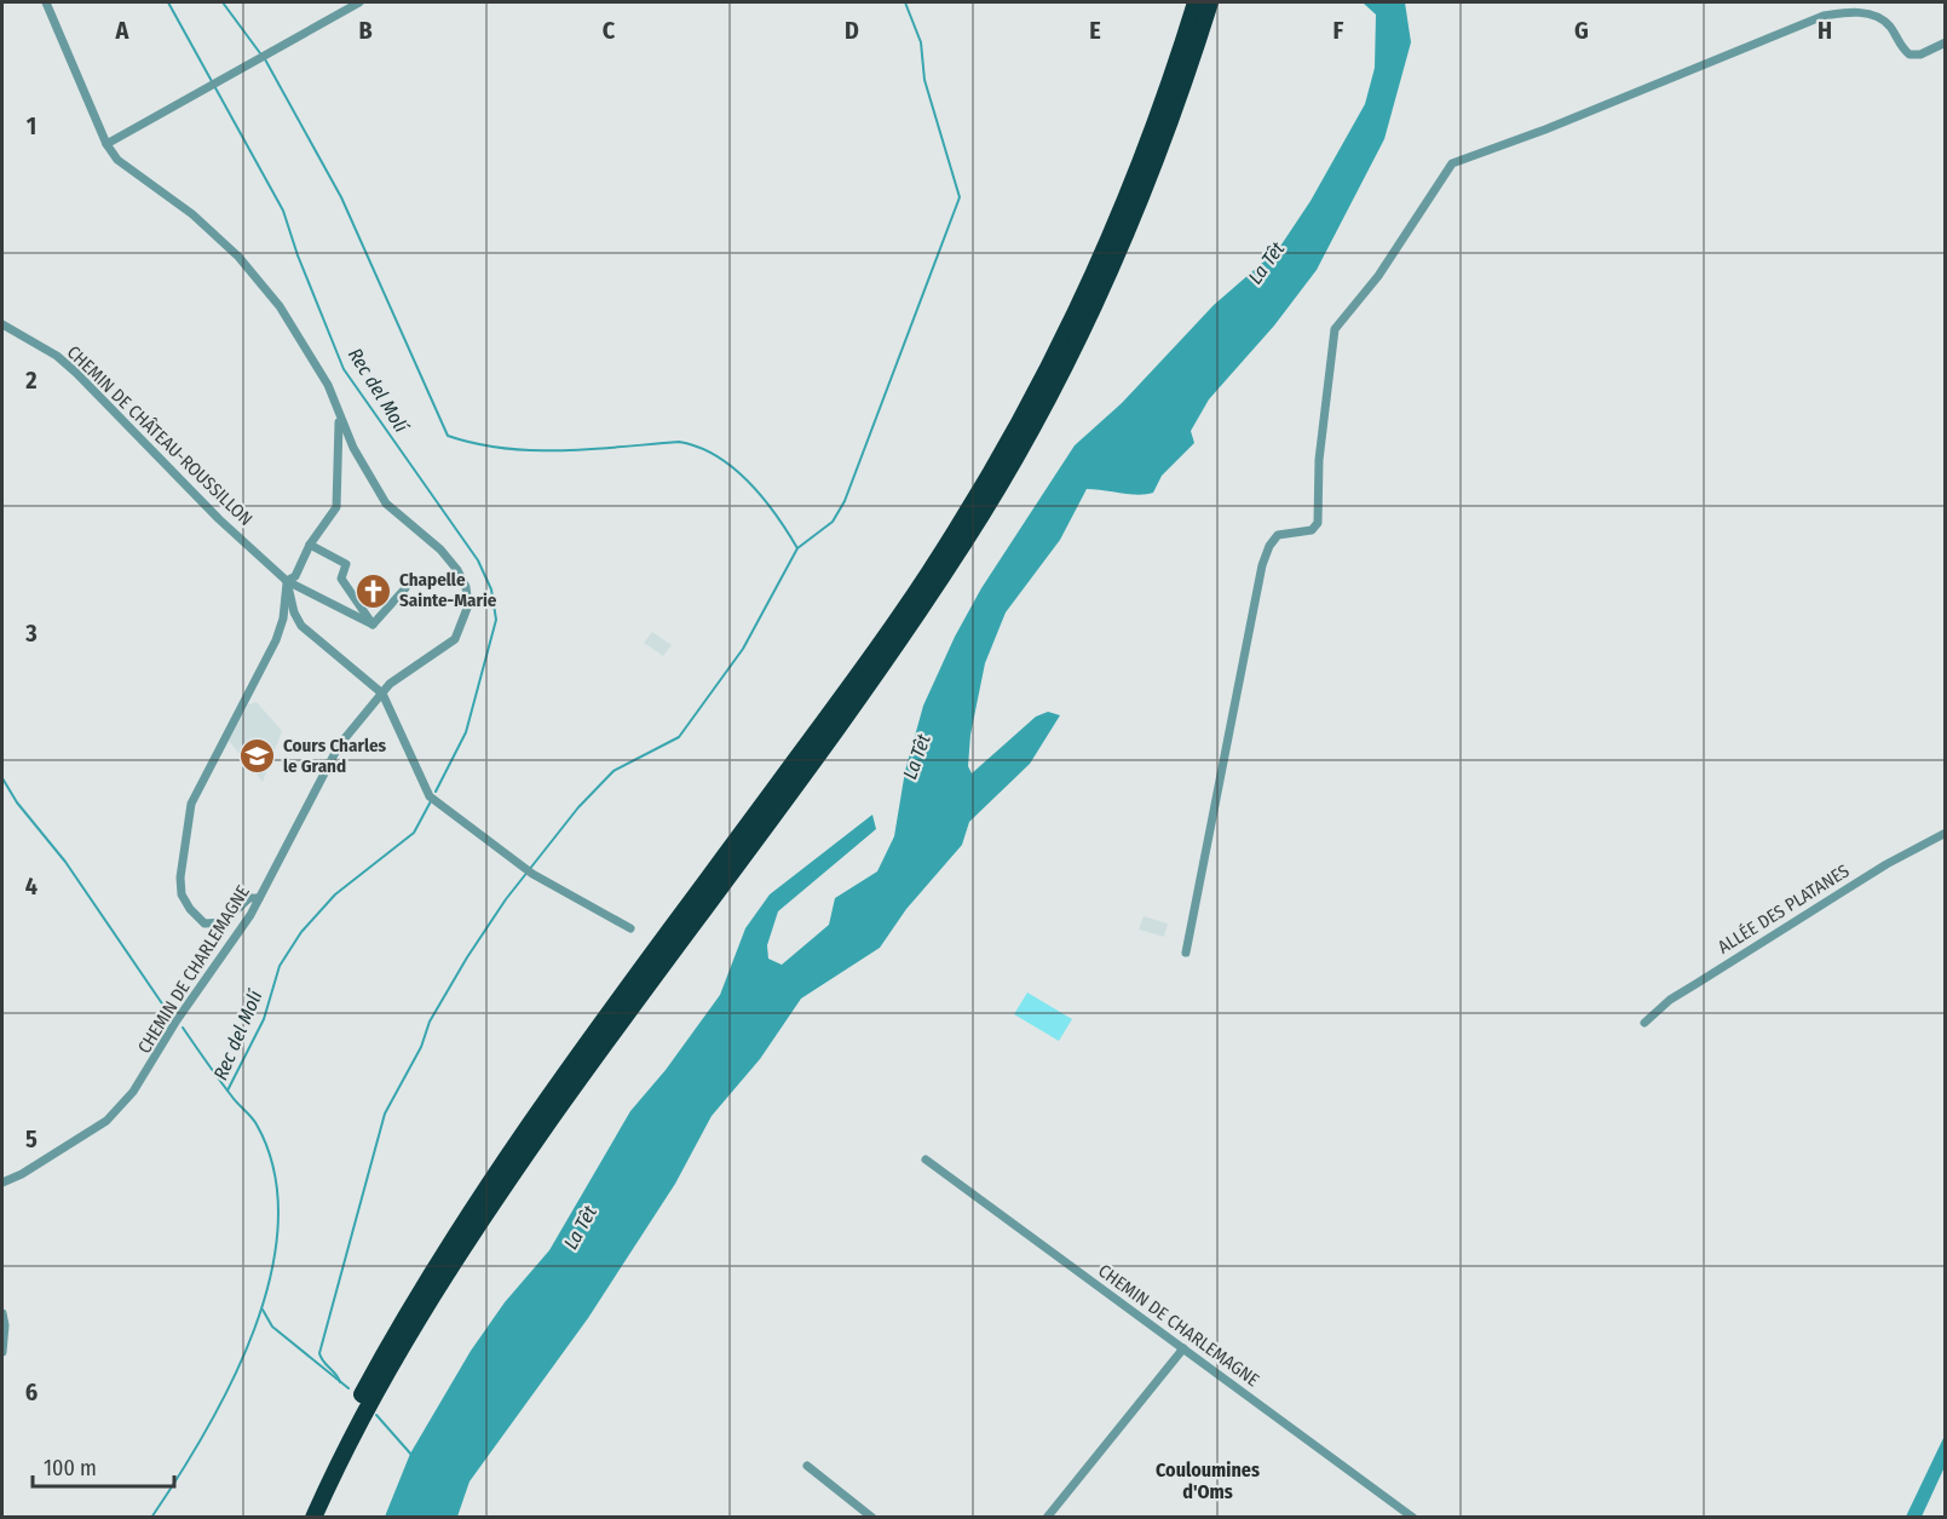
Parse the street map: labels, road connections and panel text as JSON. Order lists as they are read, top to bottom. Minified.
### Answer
{"streets":{"street":["CHEMIN DE CHÂTEAU-ROUSSILLON","ALLÉE DES PLATANES","CHEMIN DE CHARLEMAGNE"]},"districts":["Couloumines d'Oms"],"water":["La Têt","Rec del Molí"],"places":{"church":["Chapelle Sainte-Marie"],"school or university":["Cours Charles le Grand"]},"scale_bar":"100 m","grid":{"columns":["A","B","C","D","E","F","G","H"],"rows":["1","2","3","4","5","6"]}}
